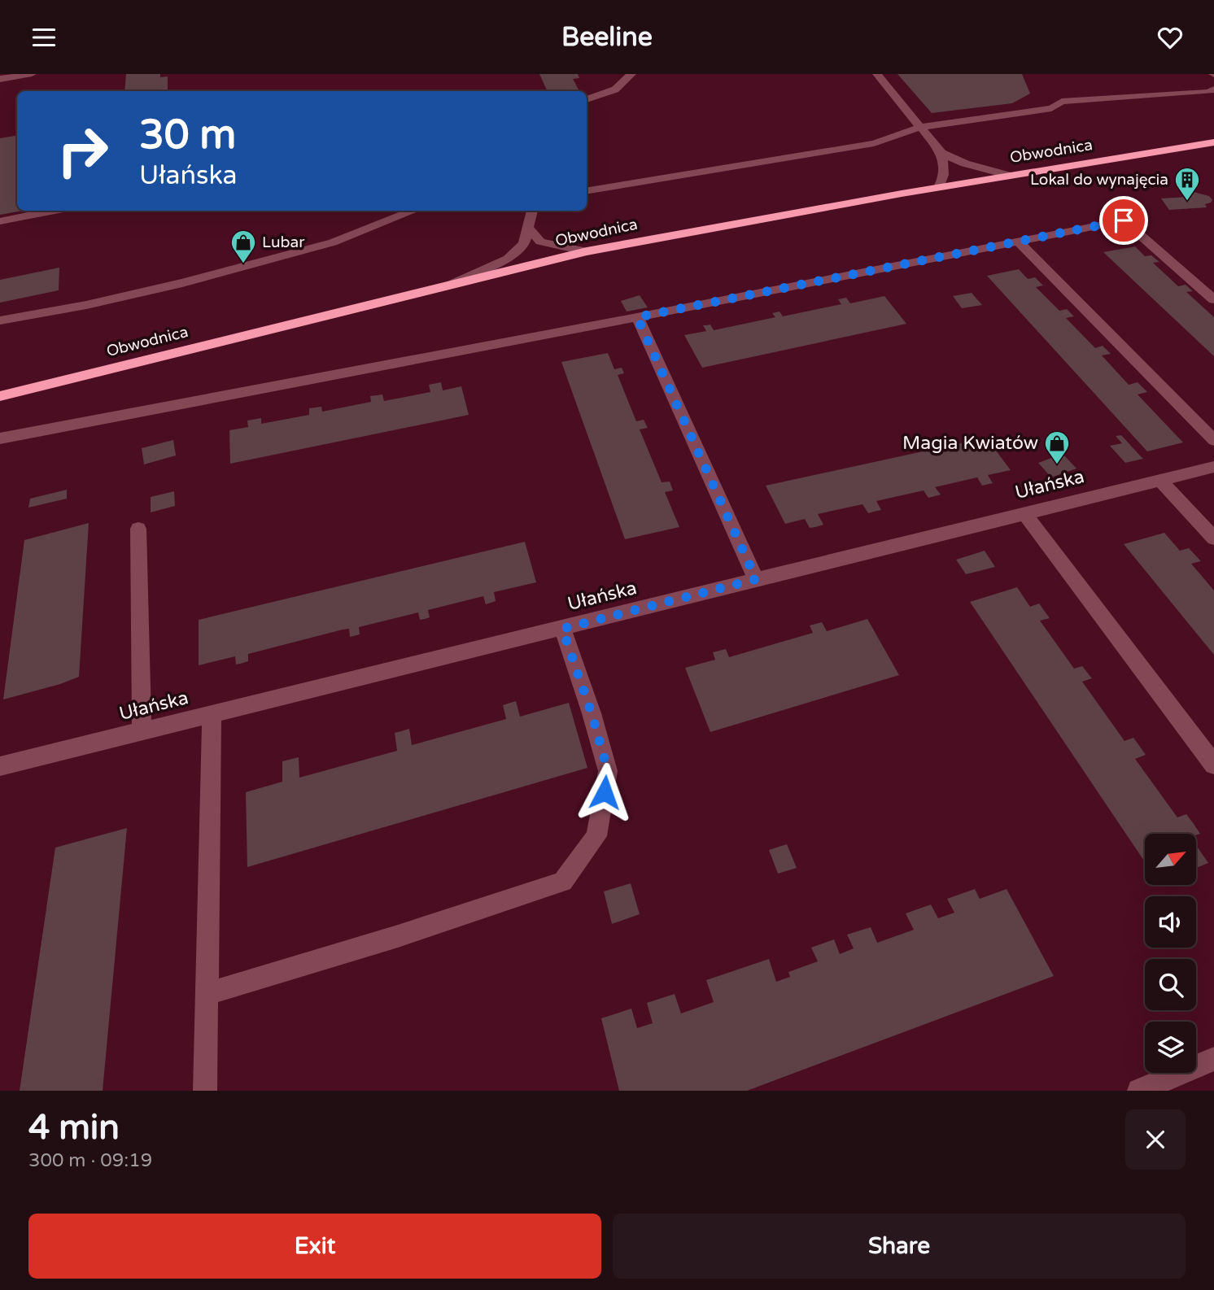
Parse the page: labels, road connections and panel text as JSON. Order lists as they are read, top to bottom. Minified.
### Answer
{"streets":{"highway":["Obwodnica"],"street":["Ułańska"]},"places":{"building":["Lokal do wynajęcia"],"shop":["Lubar","Magia Kwiatów"]},"north":"top right","page":{"header":"Beeline","turn":["30 m","Ułańska"],"heading":["4 min","300 m · 09:19"],"buttons":["Exit","Share"]}}
